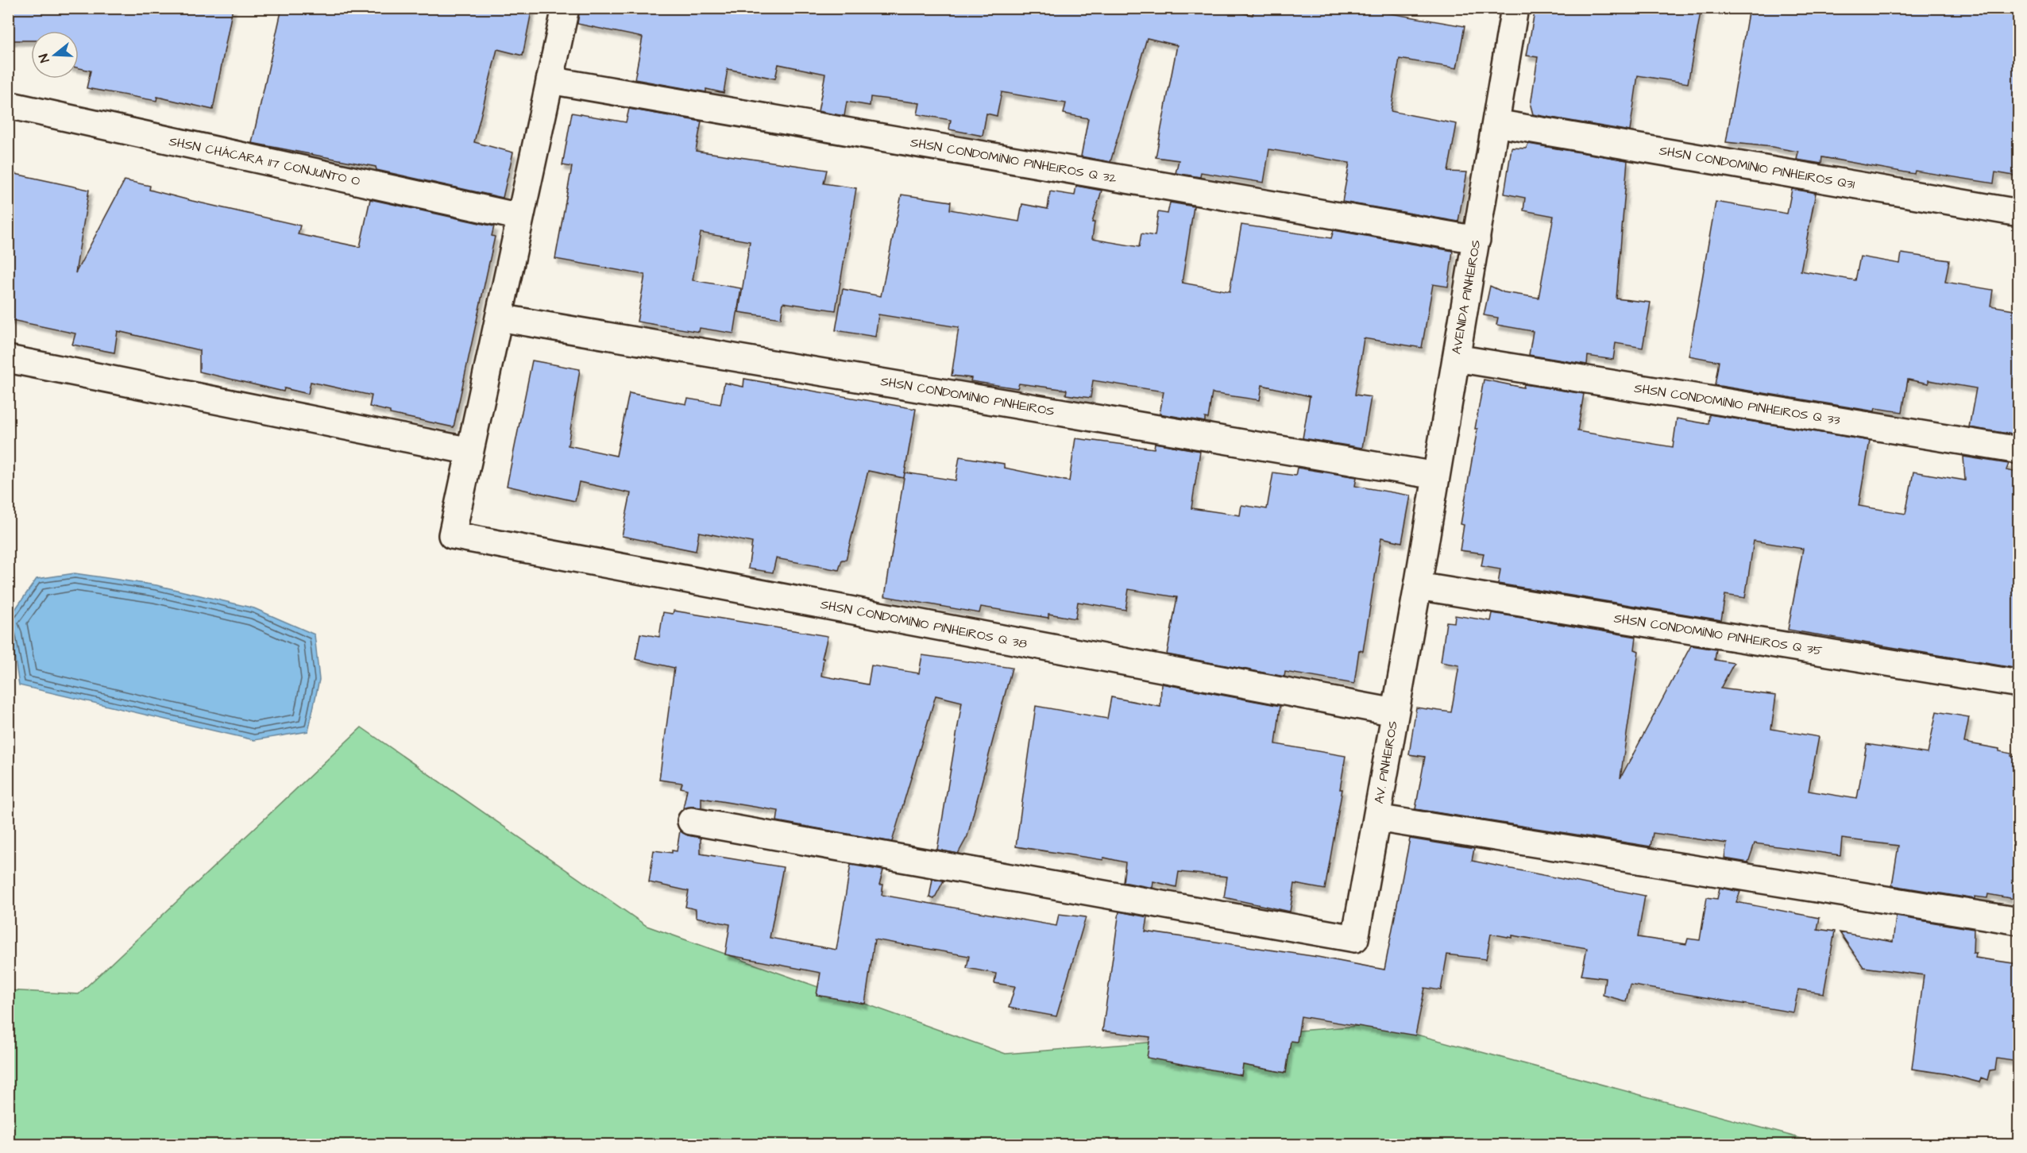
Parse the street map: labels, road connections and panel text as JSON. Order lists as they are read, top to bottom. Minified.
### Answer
{"streets":{"street":["SHSN CONDOMÍNIO PINHEIROS Q 32","SHSN CHÁCARA 117 CONJUNTO O","SHSN CONDOMÍNIO PINHEIROS Q31","AVENIDA PINHEIROS","SHSN CONDOMÍNIO PINHEIROS","SHSN CONDOMÍNIO PINHEIROS Q 33","SHSN CONDOMÍNIO PINHEIROS Q 38","SHSN CONDOMÍNIO PINHEIROS Q 35","AV. PINHEIROS"]},"crossings":[["SHSN CONDOMÍNIO PINHEIROS Q 32","AVENIDA PINHEIROS"],["SHSN CONDOMÍNIO PINHEIROS Q31","AVENIDA PINHEIROS"],["AVENIDA PINHEIROS","SHSN CONDOMÍNIO PINHEIROS"],["AVENIDA PINHEIROS","SHSN CONDOMÍNIO PINHEIROS Q 33"],["AVENIDA PINHEIROS","SHSN CONDOMÍNIO PINHEIROS Q 35"],["AVENIDA PINHEIROS","AV. PINHEIROS"],["SHSN CONDOMÍNIO PINHEIROS Q 38","AV. PINHEIROS"],["SHSN CONDOMÍNIO PINHEIROS Q 35","AV. PINHEIROS"]],"north":"left"}
